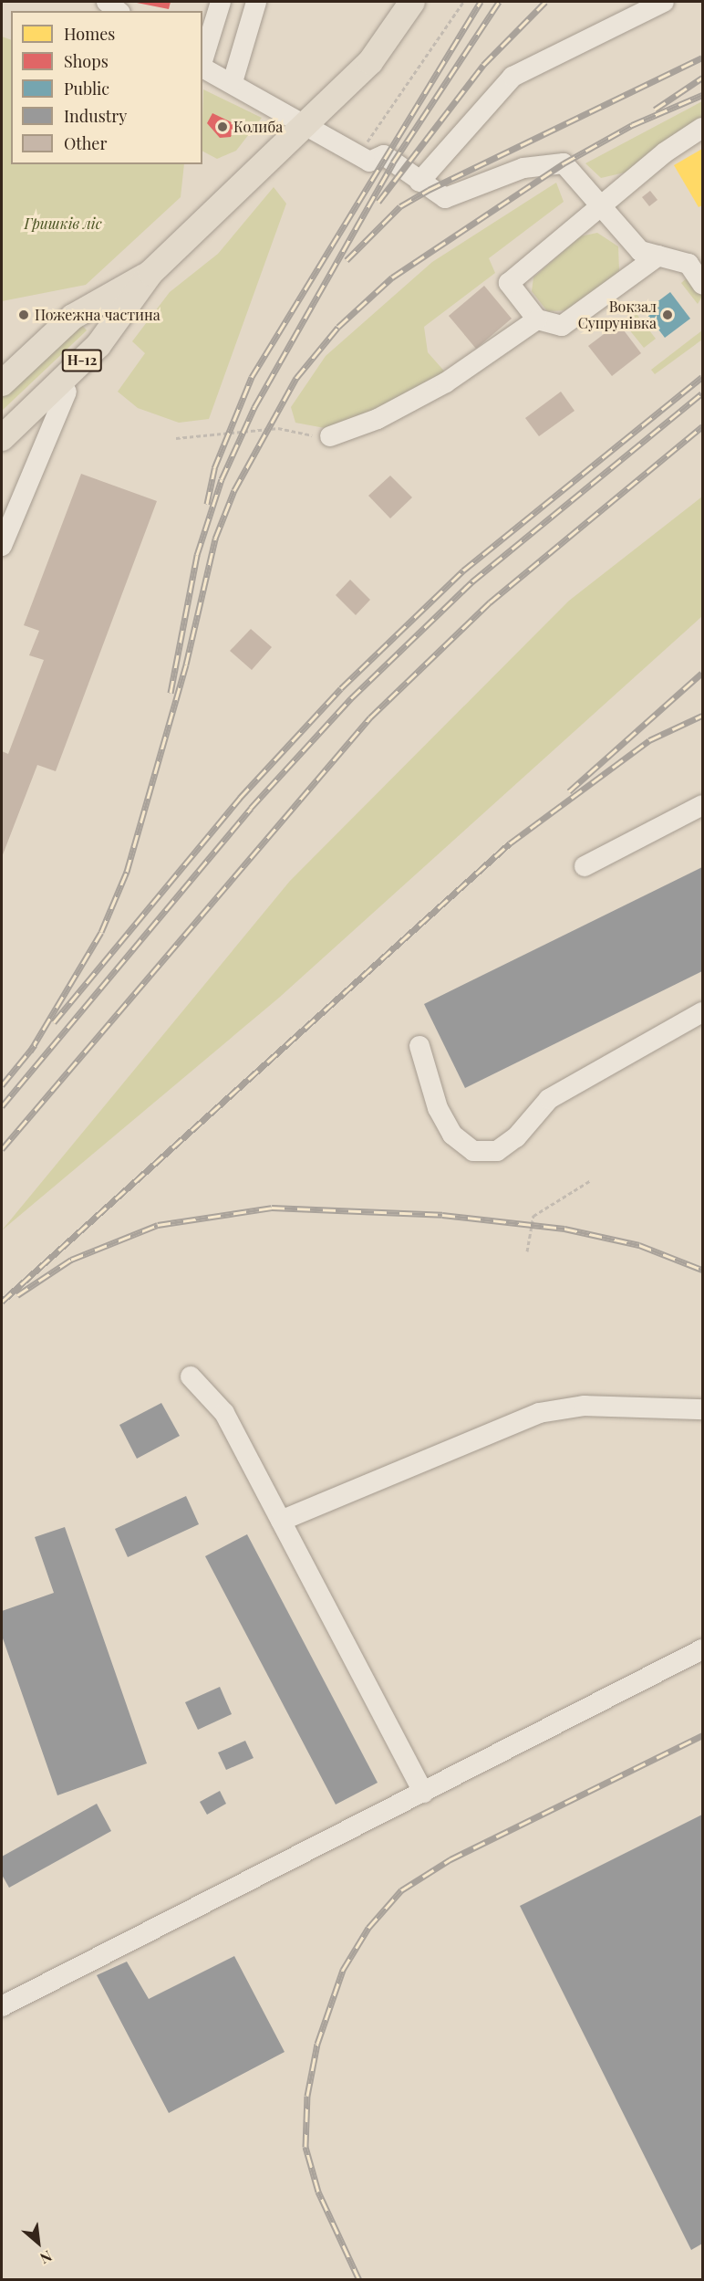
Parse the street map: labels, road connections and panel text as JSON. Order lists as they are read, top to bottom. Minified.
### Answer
{"streets":{"main road":["Н-12"]},"parks":["Гришків ліс"],"places":["Колиба","Пожежна частина","Вокзал Супрунівка"],"legend":["Homes","Shops","Public","Industry","Other"],"north":"bottom right"}
